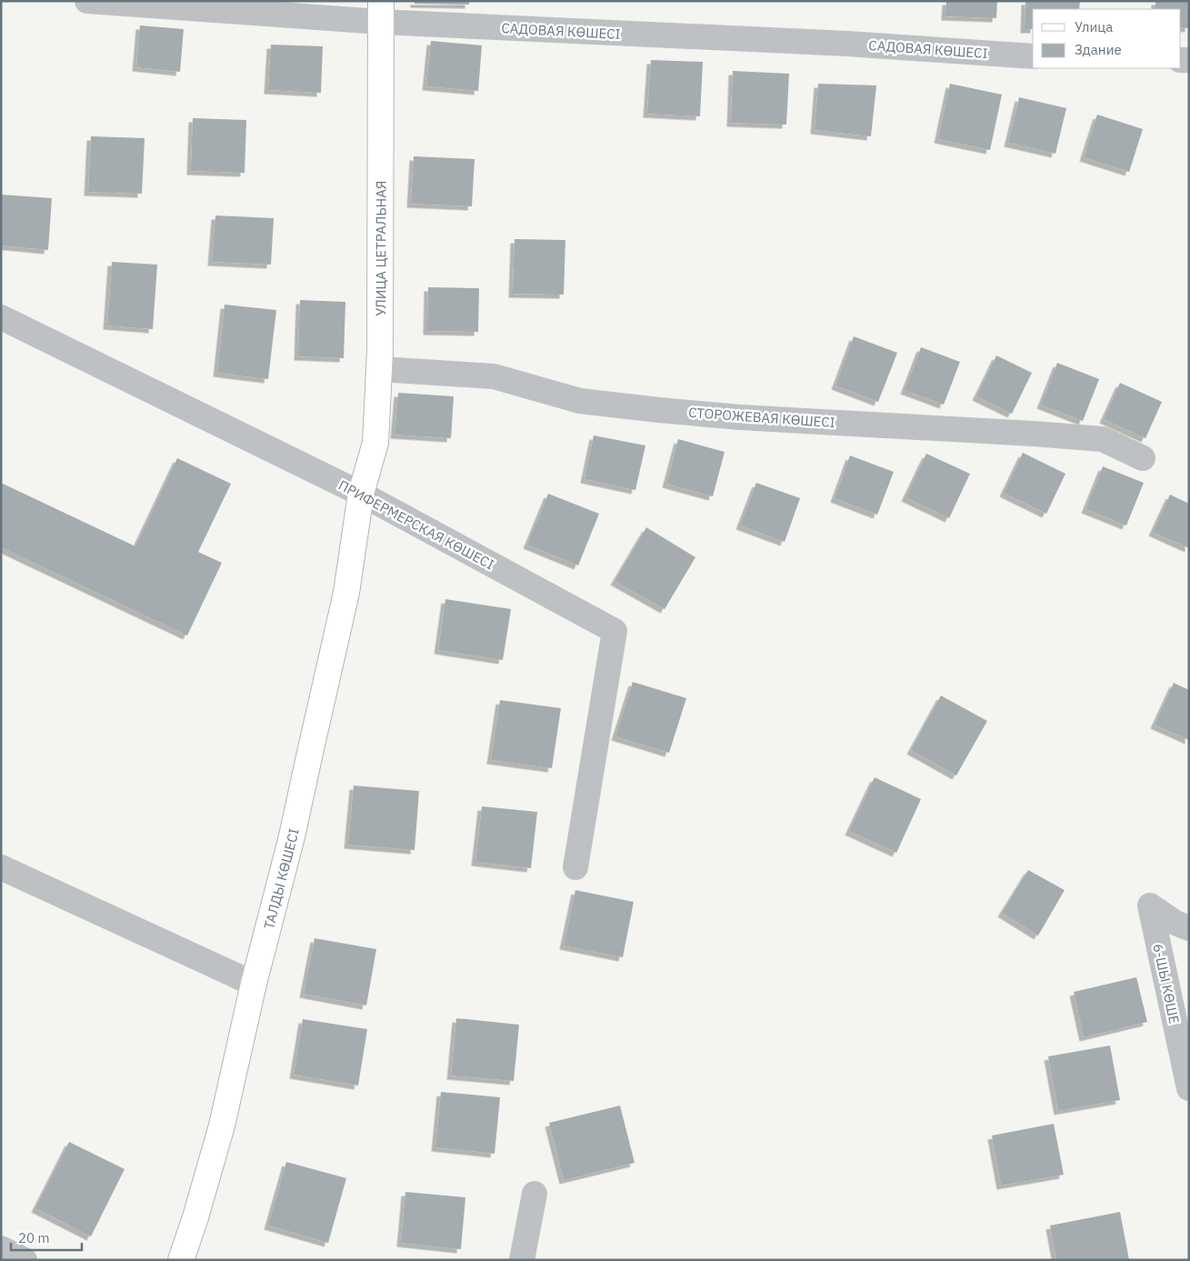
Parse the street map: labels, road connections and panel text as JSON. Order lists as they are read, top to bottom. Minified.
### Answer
{"streets":{"street":["САДОВАЯ КӨШЕСІ","УЛИЦА ЦЕТРАЛЬНАЯ","СТОРОЖЕВАЯ КӨШЕСІ","ПРИФЕРМЕРСКАЯ КӨШЕСІ","ТАЛДЫ КӨШЕСІ","6-ШЫ КӨШЕ"]},"crossings":[["САДОВАЯ КӨШЕСІ","УЛИЦА ЦЕТРАЛЬНАЯ"],["УЛИЦА ЦЕТРАЛЬНАЯ","СТОРОЖЕВАЯ КӨШЕСІ"],["УЛИЦА ЦЕТРАЛЬНАЯ","ПРИФЕРМЕРСКАЯ КӨШЕСІ"],["УЛИЦА ЦЕТРАЛЬНАЯ","ТАЛДЫ КӨШЕСІ"],["ПРИФЕРМЕРСКАЯ КӨШЕСІ","ТАЛДЫ КӨШЕСІ"]],"legend":["Улица","Здание"],"scale_bar":"20 m"}
